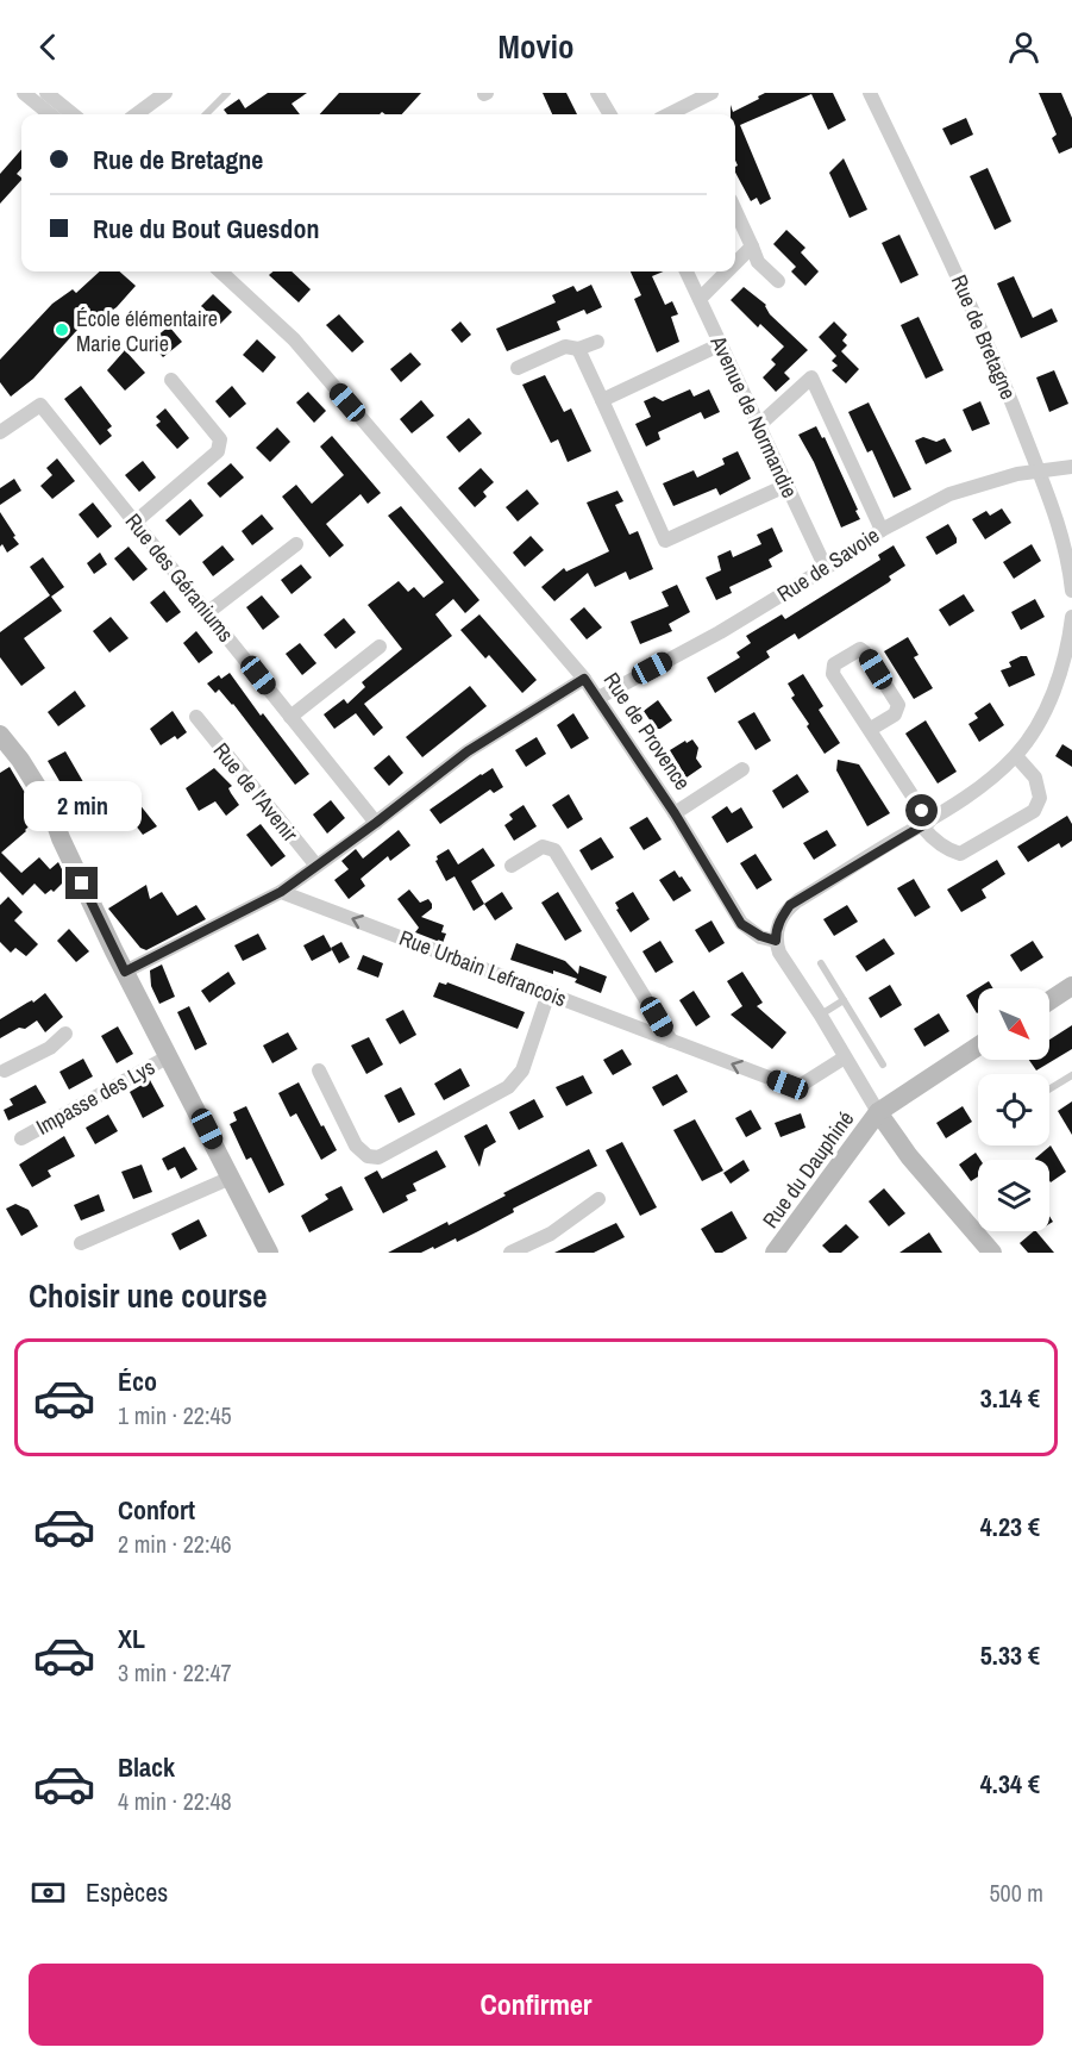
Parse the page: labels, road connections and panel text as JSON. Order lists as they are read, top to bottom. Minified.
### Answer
{"streets":{"street":["Rue de Bretagne","Avenue de Normandie","Rue de Savoie","Rue des Géraniums","Rue de Provence","Rue de l'Avenir","Rue Urbain Lefrancois","Impasse des Lys","Rue du Dauphiné"]},"crossings":[["Rue de Bretagne","Rue de Savoie"],["Avenue de Normandie","Rue de Savoie"],["Rue de Savoie","Rue de Provence"]],"one_way":["Rue Urbain Lefrancois"],"places":["École élémentaire Marie Curie"],"north":"bottom right","page":{"header":"Movio","banner":["Rue de Bretagne","Rue du Bout Guesdon"],"bubble":"2 min","heading":"Choisir une course","list":[{"name":"Éco","note":"1 min · 22:45","value":"3.14 €"},{"name":"Confort","note":"2 min · 22:46","value":"4.23 €"},{"name":"XL","note":"3 min · 22:47","value":"5.33 €"},{"name":"Black","note":"4 min · 22:48","value":"4.34 €"}],"pay":["Espèces","500 m"],"buttons":"Confirmer"}}
